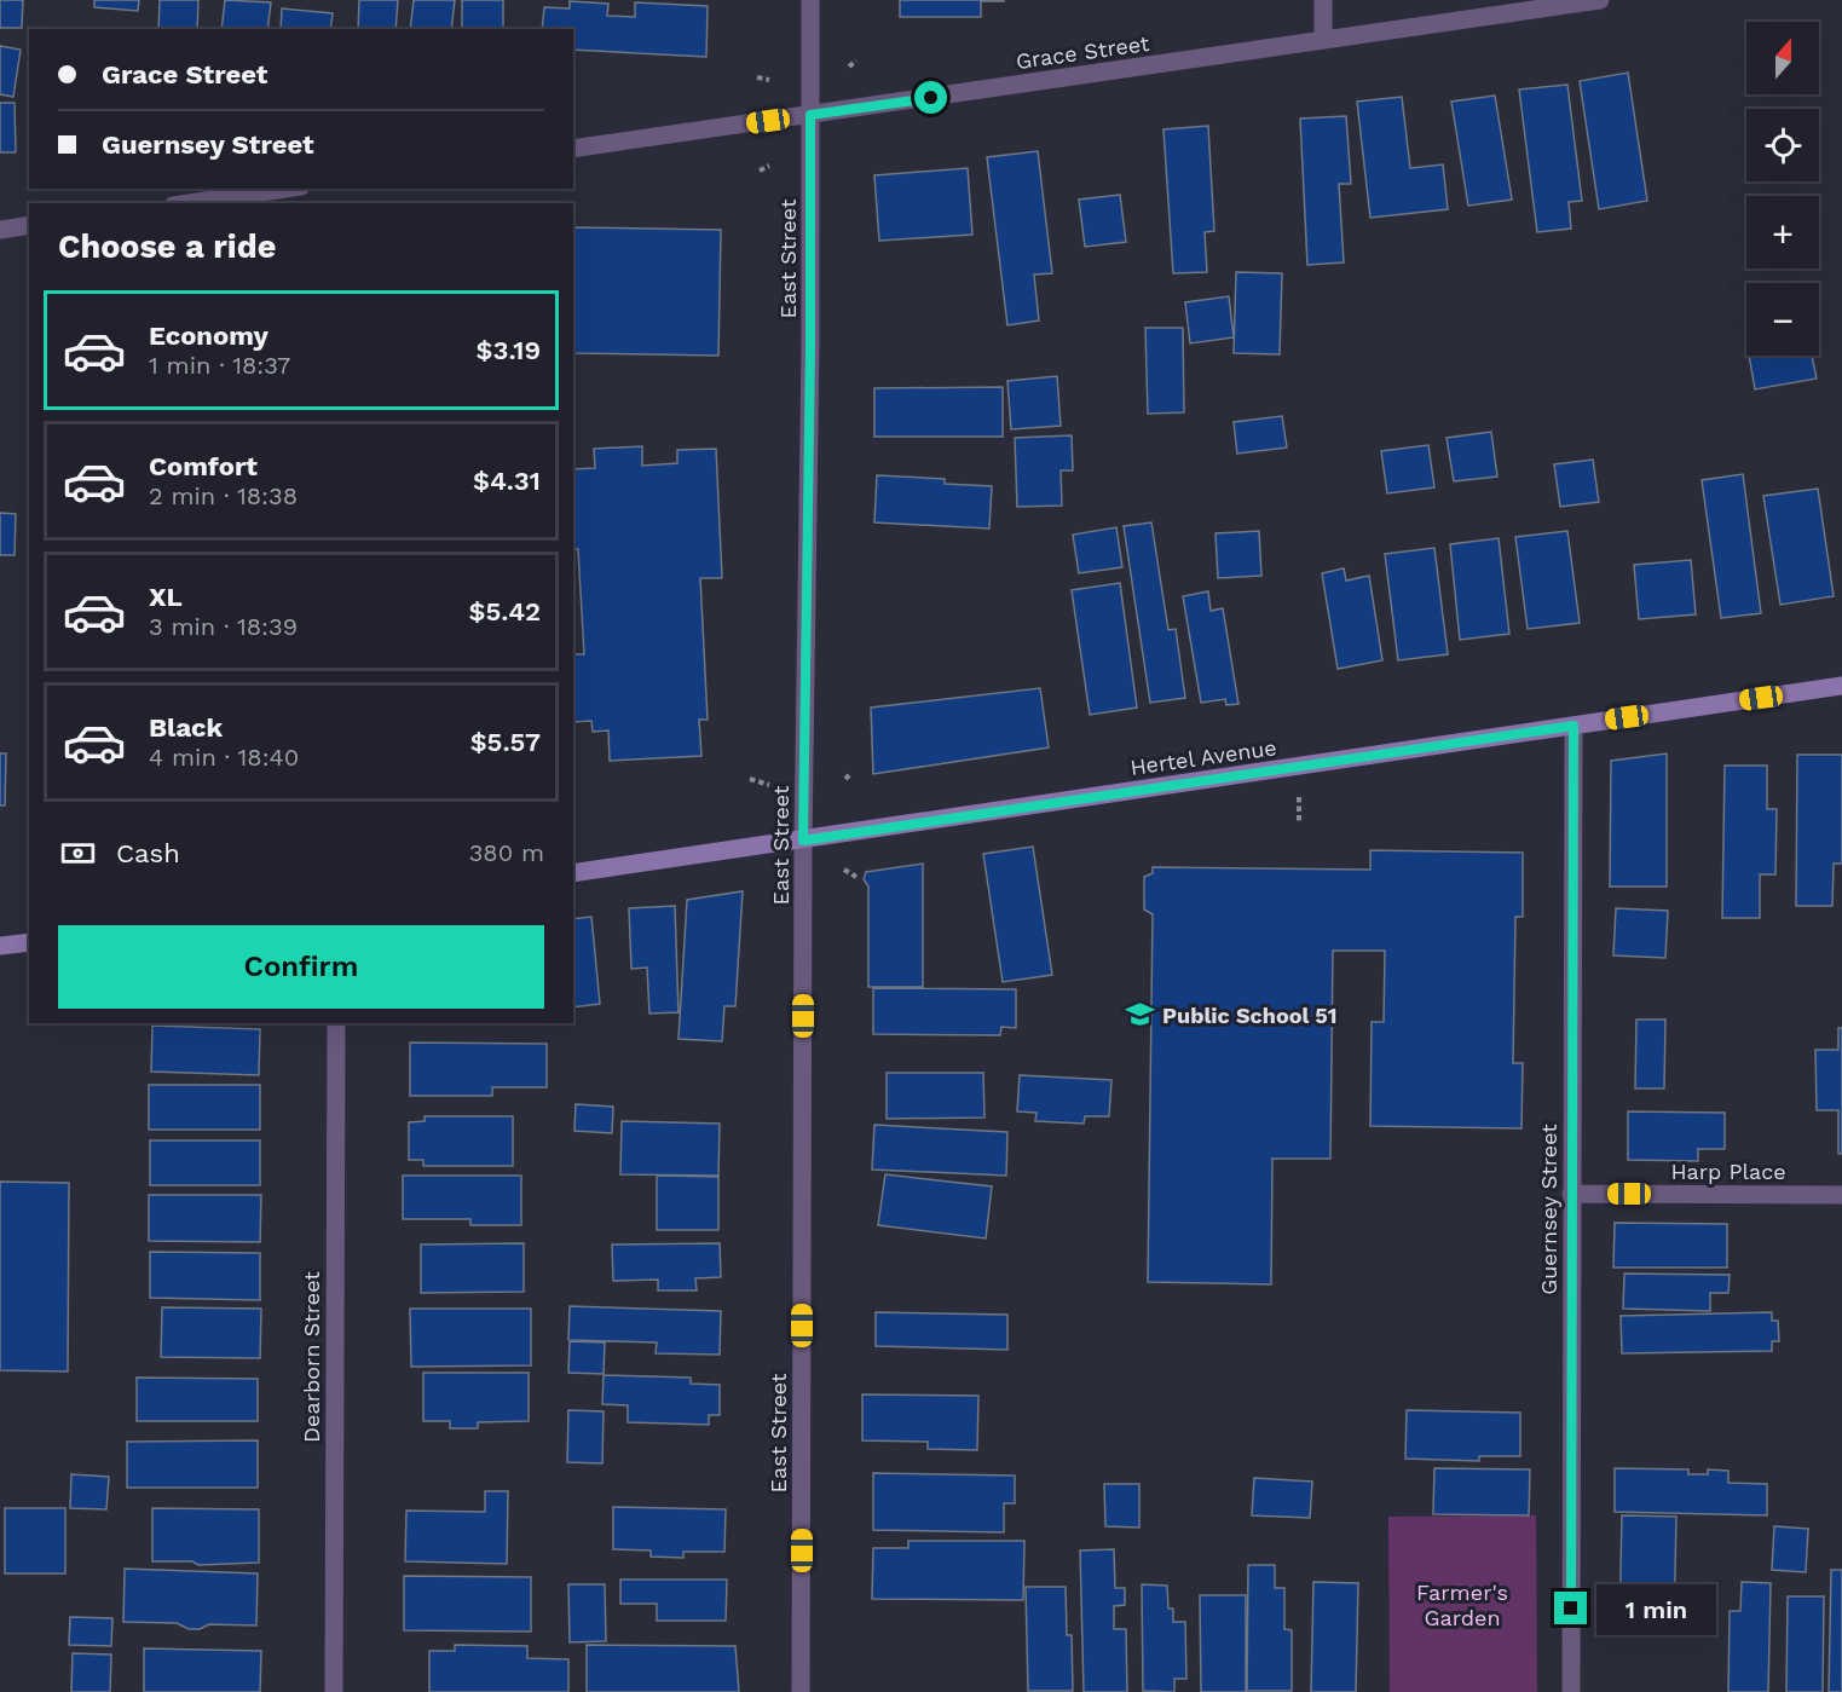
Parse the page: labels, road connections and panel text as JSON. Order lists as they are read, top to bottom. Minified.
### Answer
{"streets":{"street":["Grace Street","East Street","Hertel Avenue","Harp Place","Guernsey Street","Dearborn Street"]},"crossings":[["Grace Street","East Street"],["East Street","Hertel Avenue"],["Hertel Avenue","Guernsey Street"],["Harp Place","Guernsey Street"]],"parks":["Farmer's Garden"],"places":{"school or university":["Public School 51"]},"north":"top","page":{"map_buttons":["+","−"],"banner":["Grace Street","Guernsey Street"],"heading":"Choose a ride","list":[{"name":"Economy","note":"1 min · 18:37","value":"$3.19"},{"name":"Comfort","note":"2 min · 18:38","value":"$4.31"},{"name":"XL","note":"3 min · 18:39","value":"$5.42"},{"name":"Black","note":"4 min · 18:40","value":"$5.57"}],"pay":["Cash","380 m"],"buttons":"Confirm","bubble":"1 min"}}
